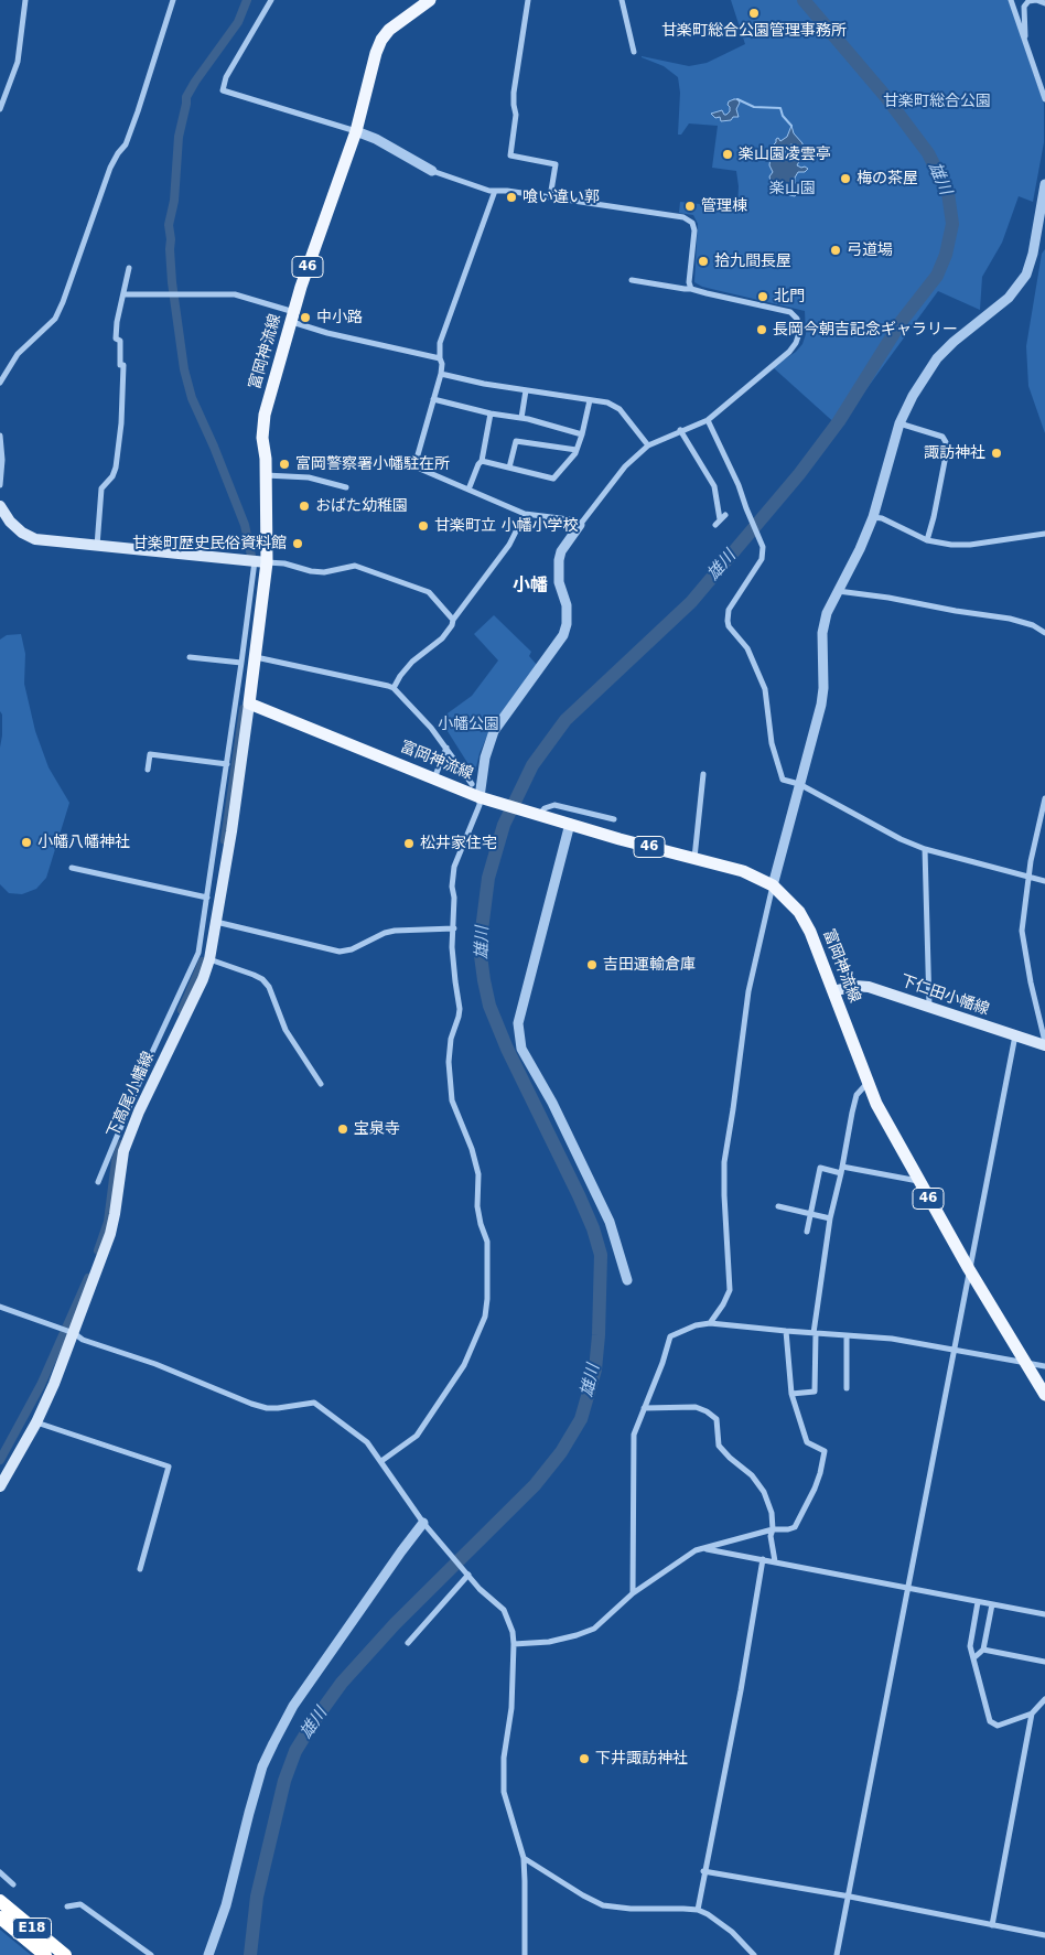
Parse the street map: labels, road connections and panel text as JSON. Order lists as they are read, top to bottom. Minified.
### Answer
{"streets":{"highway":["E18"],"main road":["46","富岡神流線","下仁田小幡線","下高尾小幡線"]},"crossings":[["富岡神流線","下仁田小幡線"],["富岡神流線","下高尾小幡線"]],"districts":["小幡"],"water":["雄川"],"parks":["甘楽町総合公園","楽山園","小幡公園"],"places":["甘楽町総合公園管理事務所","楽山園凌雲亭","梅の茶屋","喰い違い郭","管理棟","弓道場","拾九間長屋","北門","中小路","長岡今朝吉記念ギャラリー","諏訪神社","富岡警察署小幡駐在所","おばた幼稚園","甘楽町立 小幡小学校","甘楽町歴史民俗資料館","小幡八幡神社","松井家住宅","吉田運輸倉庫","宝泉寺","下井諏訪神社"]}
